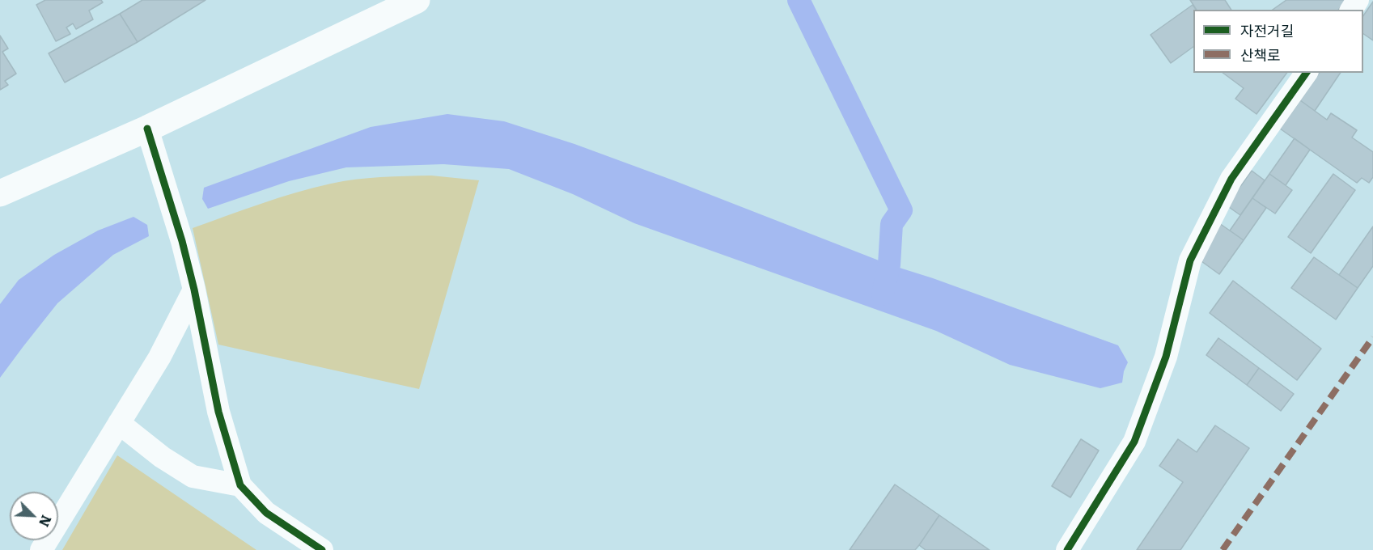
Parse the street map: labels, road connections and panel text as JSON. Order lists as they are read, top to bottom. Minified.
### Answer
{"legend":["자전거길","산책로"],"north":"bottom right"}
